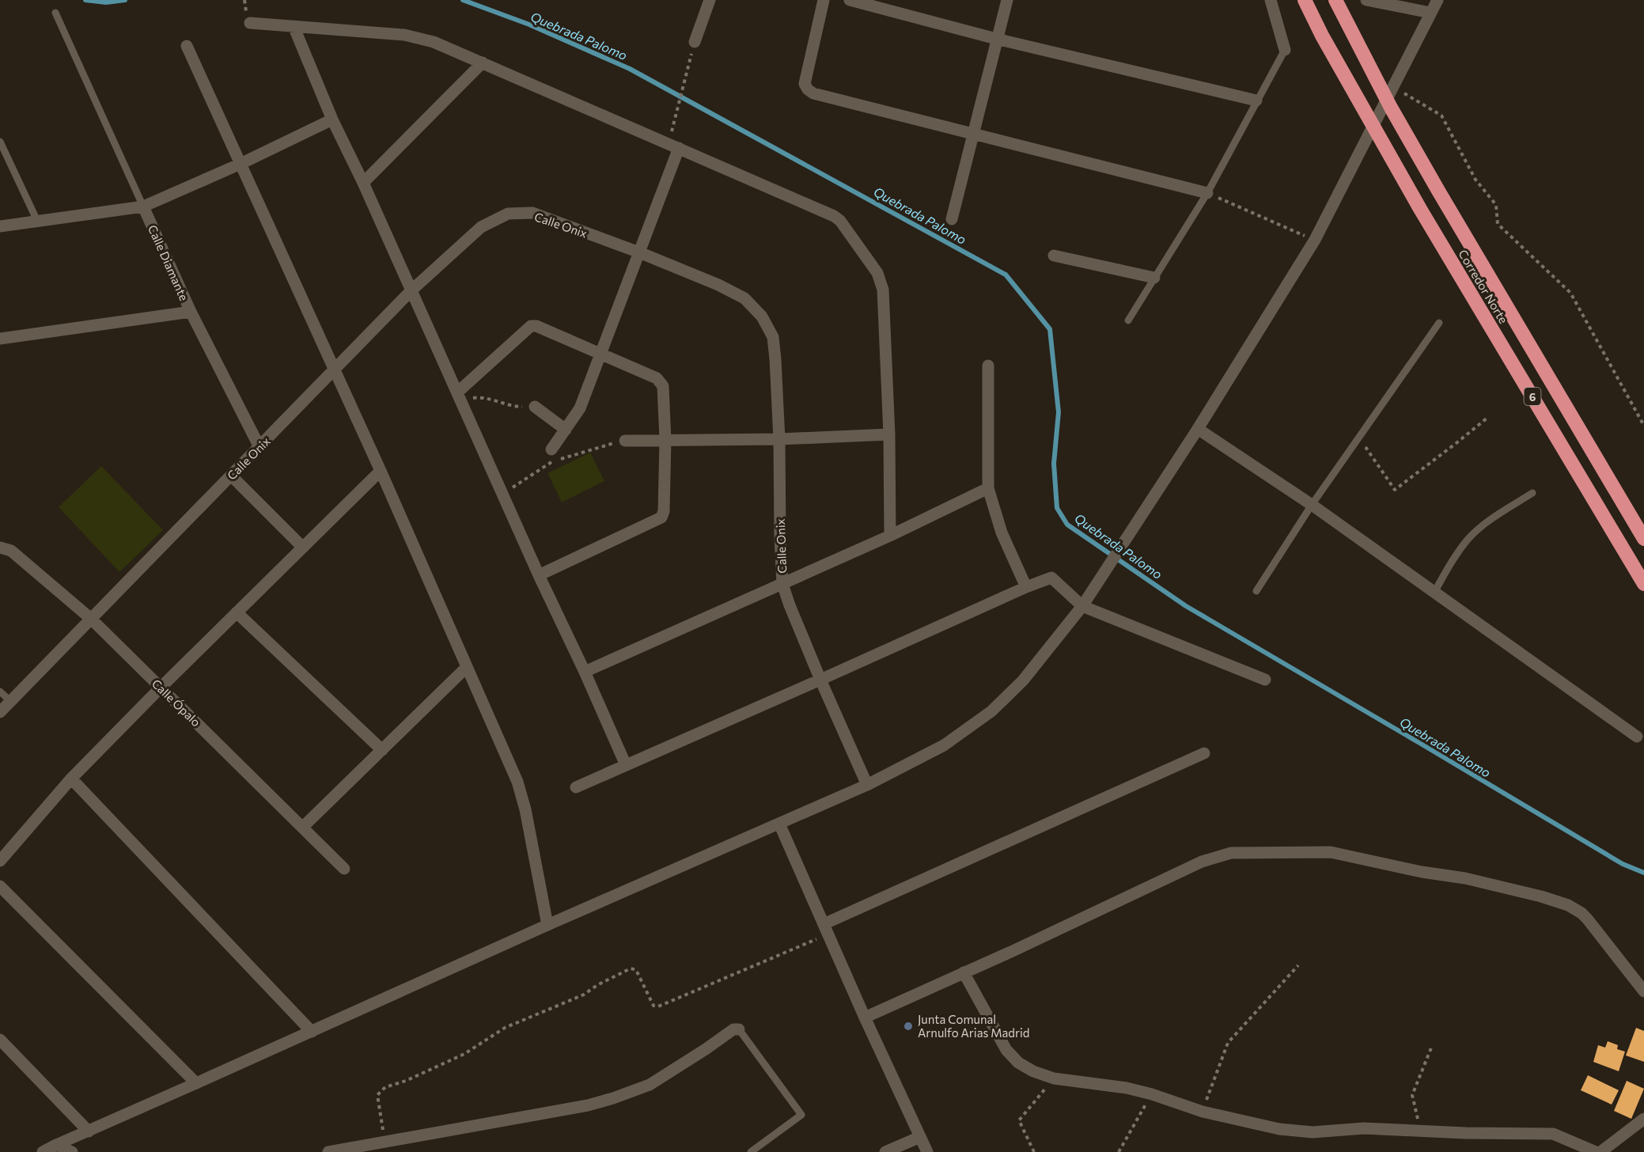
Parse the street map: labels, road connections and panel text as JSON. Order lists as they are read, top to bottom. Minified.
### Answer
{"streets":{"highway":["Corredor Norte","6"],"street":["Calle Onix","Calle Diamante","Calle Ópalo"]},"crossings":[["Calle Onix","Calle Diamante"],["Calle Onix","Calle Ópalo"]],"water":["Quebrada Palomo"],"places":["Junta Comunal Arnulfo Arias Madrid"]}
